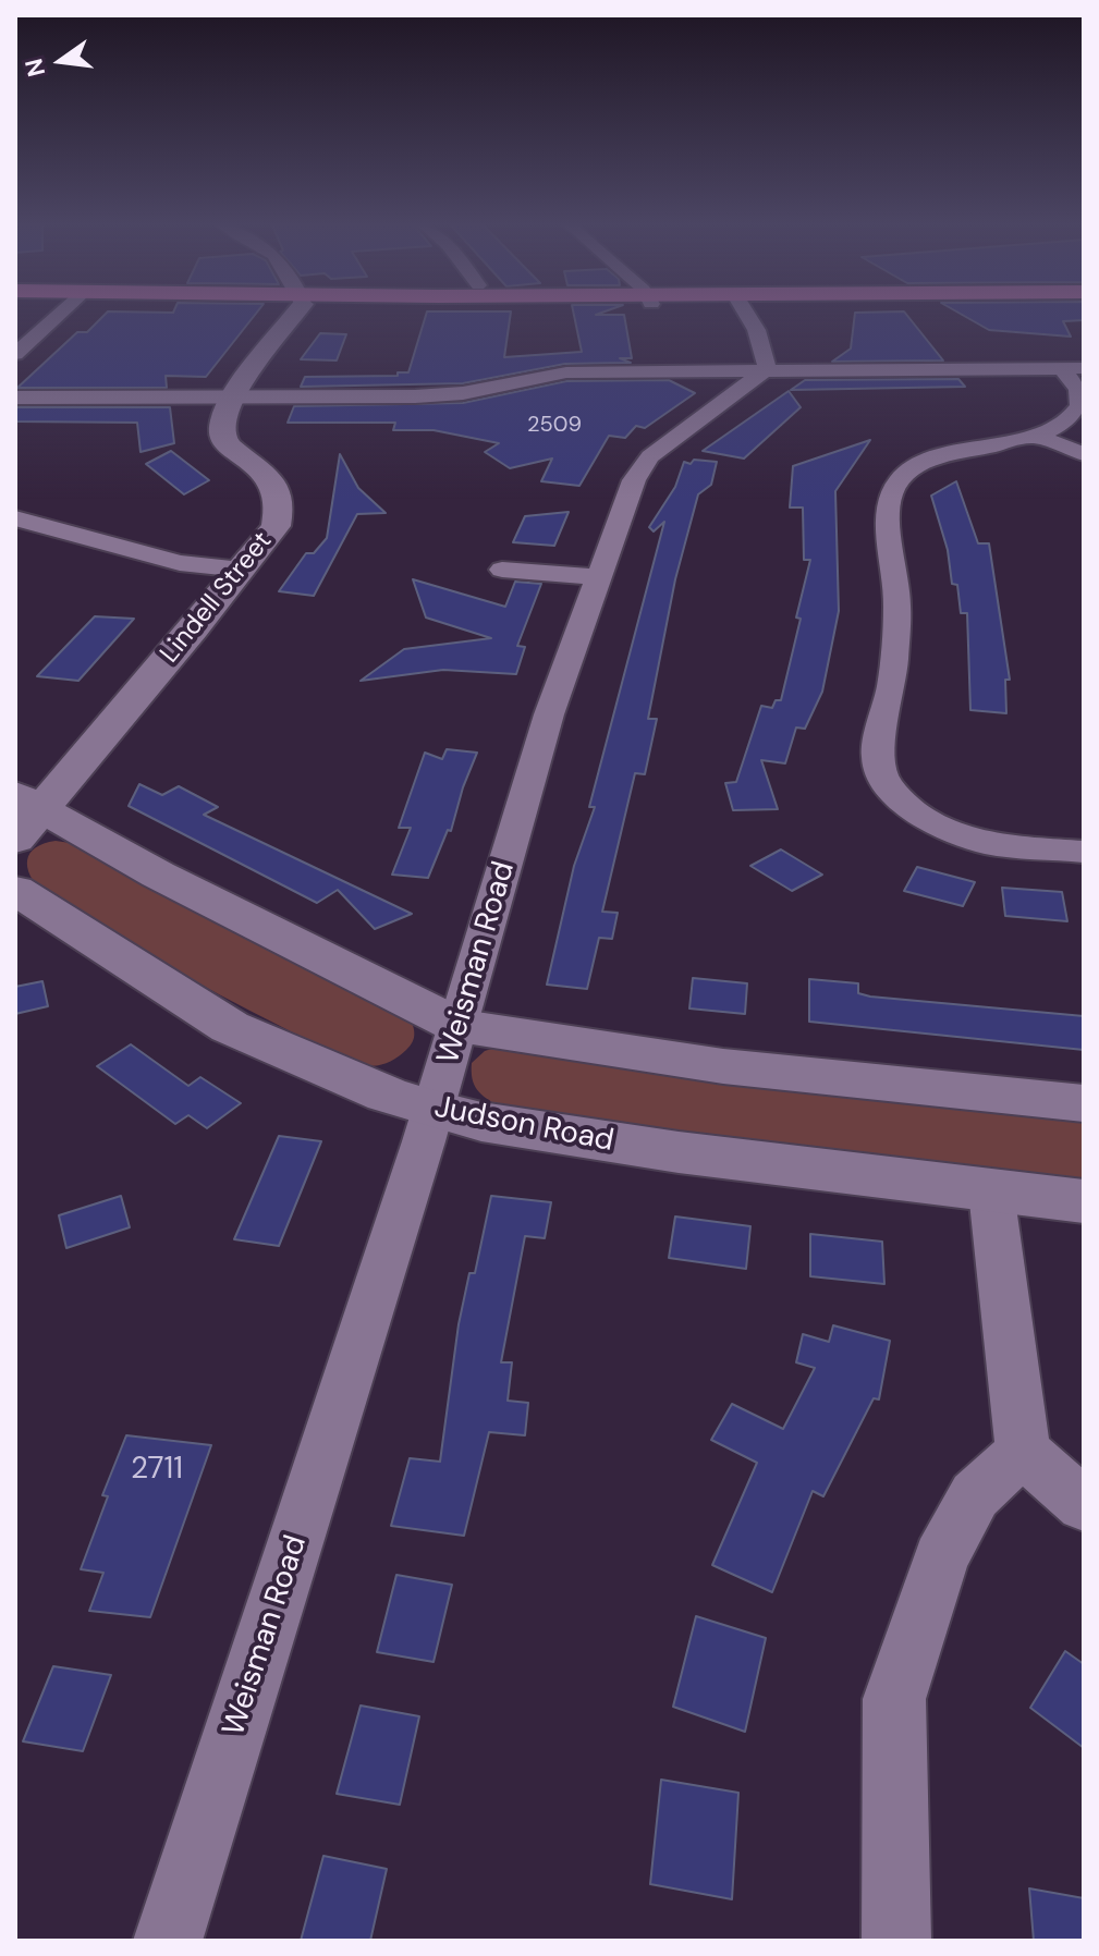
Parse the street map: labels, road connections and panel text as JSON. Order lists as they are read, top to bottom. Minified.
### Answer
{"streets":{"street":["Lindell Street","Weisman Road","Judson Road"]},"crossings":[["Weisman Road","Judson Road"]],"house_numbers":["2509","2711"],"north":"left"}
